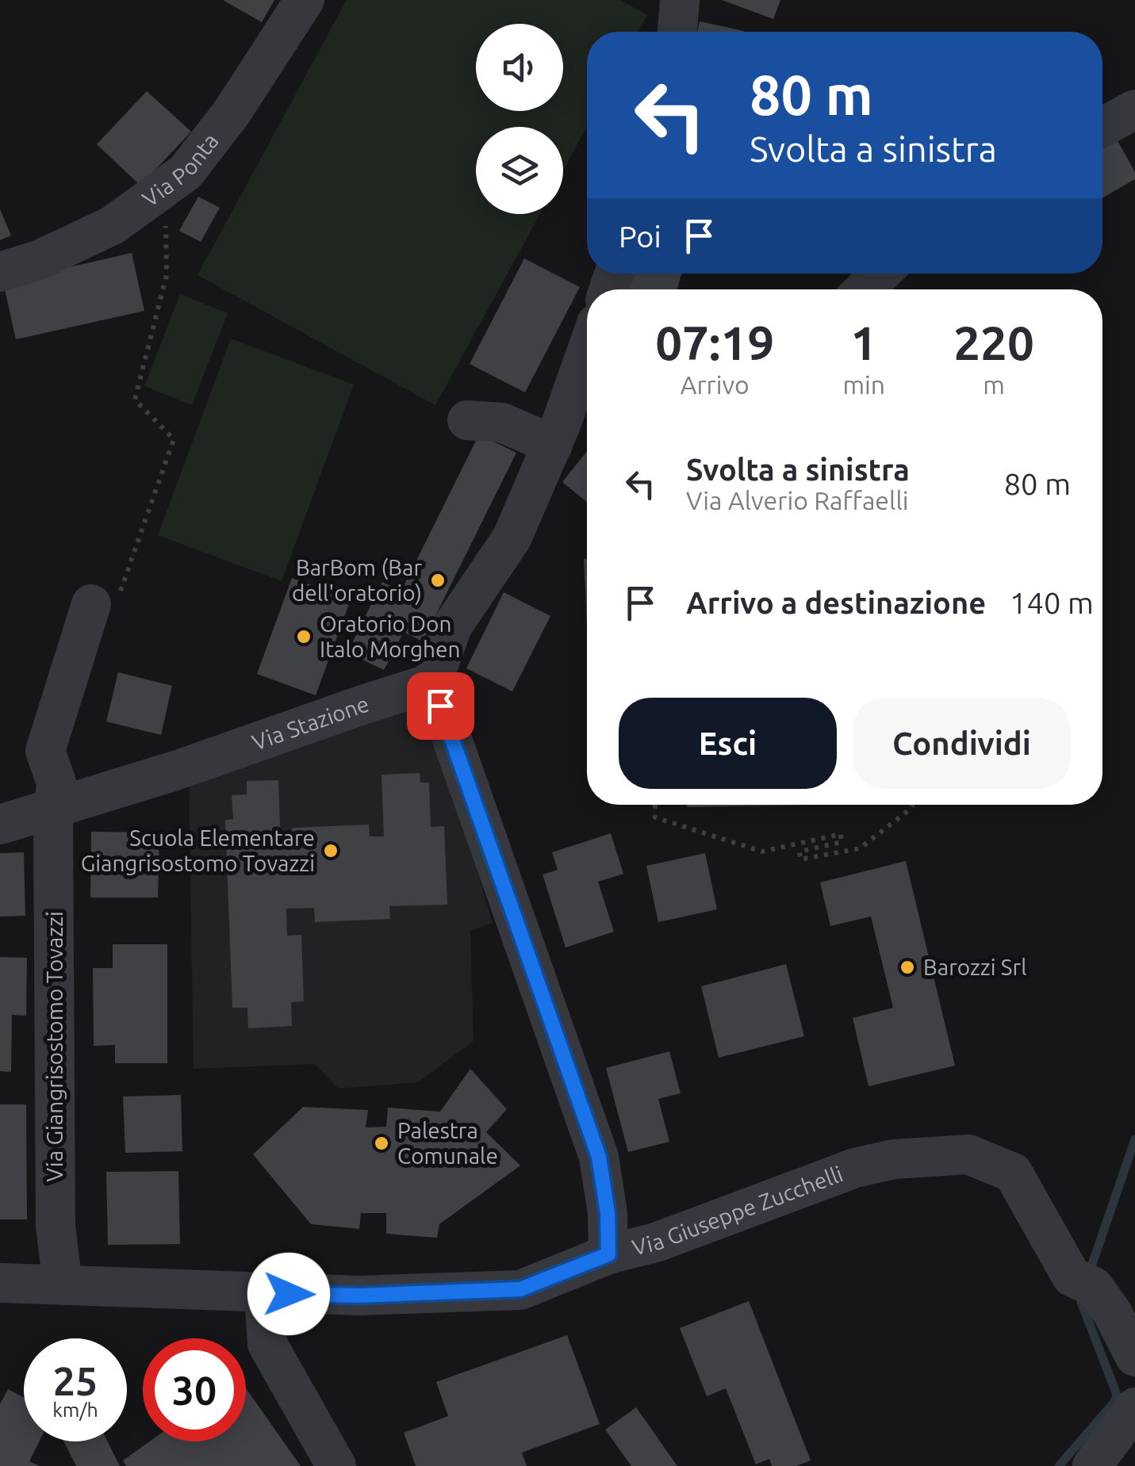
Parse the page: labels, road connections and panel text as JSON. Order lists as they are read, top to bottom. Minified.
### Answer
{"streets":{"street":["Via Ponta","Via Stazione","Via Giangrisostomo Tovazzi","Via Giuseppe Zucchelli"]},"crossings":[["Via Stazione","Via Giangrisostomo Tovazzi"],["Via Giangrisostomo Tovazzi","Via Giuseppe Zucchelli"]],"places":["BarBom (Bar dell'oratorio)","Oratorio Don Italo Morghen","Scuola Elementare Giangrisostomo Tovazzi","Barozzi Srl","Palestra Comunale"],"page":{"turn":["80 m","Svolta a sinistra"],"then":"Poi","eta":["07:19","Arrivo","1","min","220","m"],"list":[{"name":"Svolta a sinistra","note":"Via Alverio Raffaelli","value":"80 m"},{"name":"Arrivo a destinazione","value":"140 m"}],"buttons":["Esci","Condividi"],"speed":"25 km/h","limit":"30"}}
